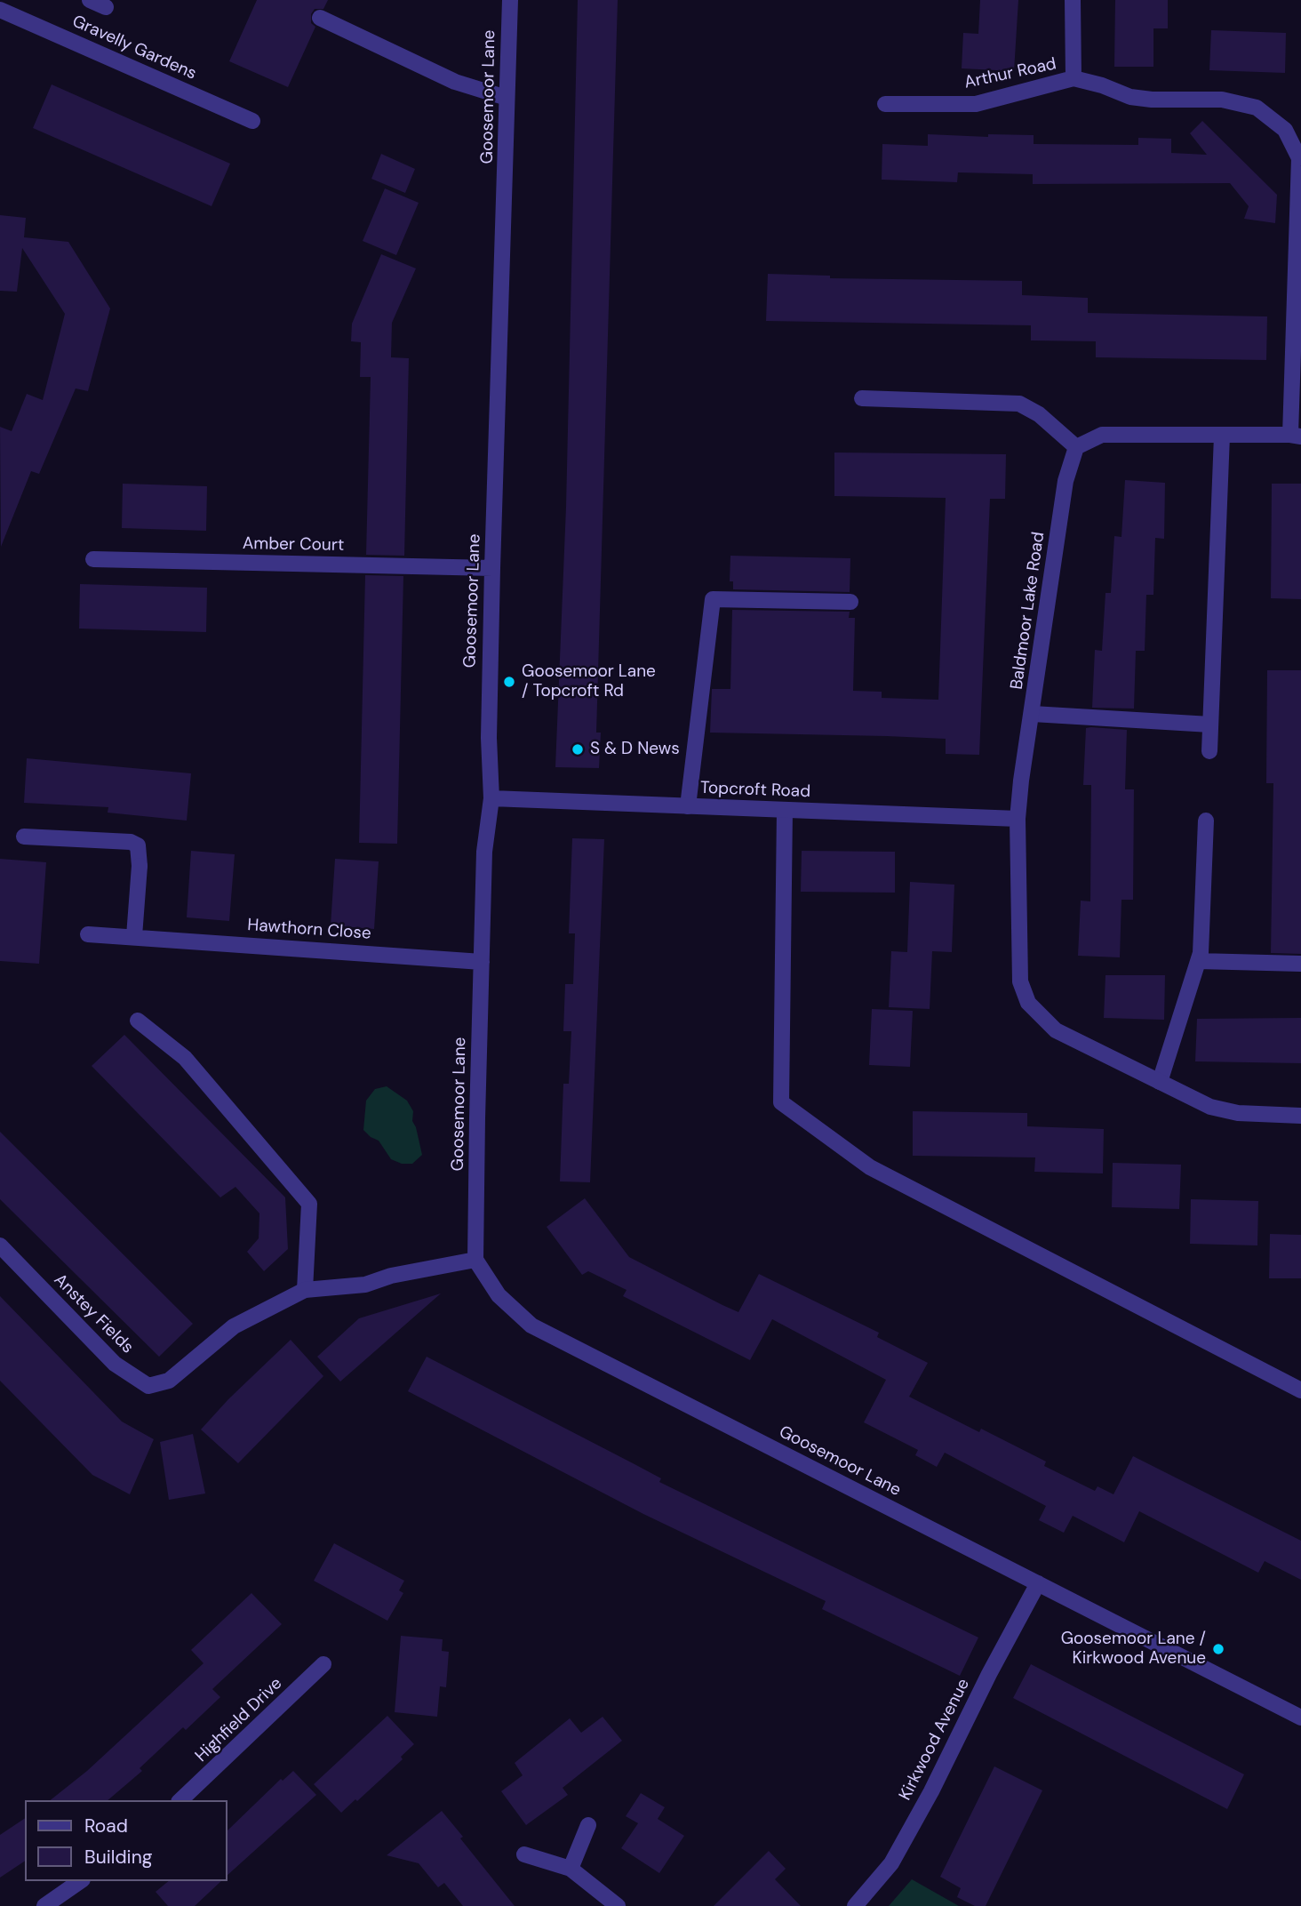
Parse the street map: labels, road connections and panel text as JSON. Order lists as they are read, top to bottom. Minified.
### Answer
{"streets":{"street":["Gravelly Gardens","Arthur Road","Goosemoor Lane","Amber Court","Baldmoor Lake Road","Topcroft Road","Hawthorn Close","Anstey Fields","Highfield Drive","Kirkwood Avenue"]},"crossings":[["Goosemoor Lane","Amber Court"],["Goosemoor Lane","Topcroft Road"],["Goosemoor Lane","Hawthorn Close"],["Goosemoor Lane","Anstey Fields"],["Goosemoor Lane","Kirkwood Avenue"],["Baldmoor Lake Road","Topcroft Road"]],"places":["Goosemoor Lane / Topcroft Rd","S & D News","Goosemoor Lane / Kirkwood Avenue"],"legend":["Road","Building"]}
